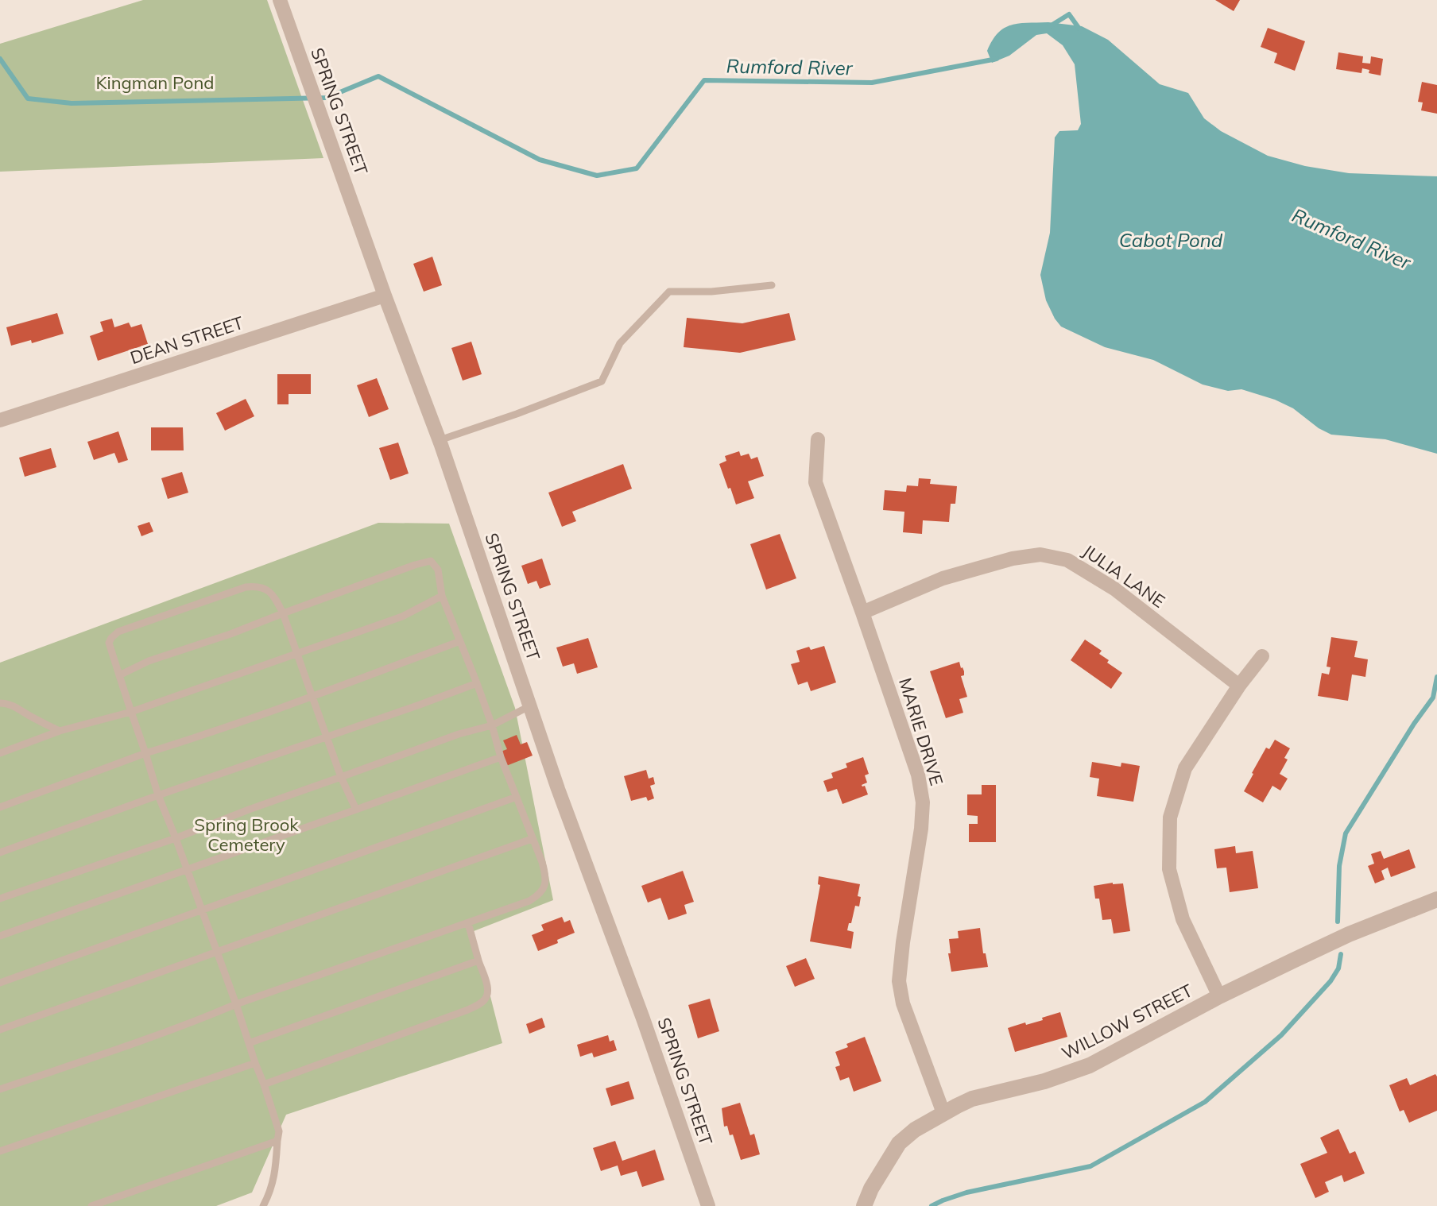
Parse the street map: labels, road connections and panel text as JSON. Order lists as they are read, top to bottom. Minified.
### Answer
{"streets":{"street":["SPRING STREET","DEAN STREET","JULIA LANE","MARIE DRIVE","WILLOW STREET"]},"crossings":[["SPRING STREET","DEAN STREET"],["JULIA LANE","MARIE DRIVE"],["MARIE DRIVE","WILLOW STREET"]],"water":["Rumford River","Cabot Pond"],"parks":["Kingman Pond","Spring Brook Cemetery"]}
